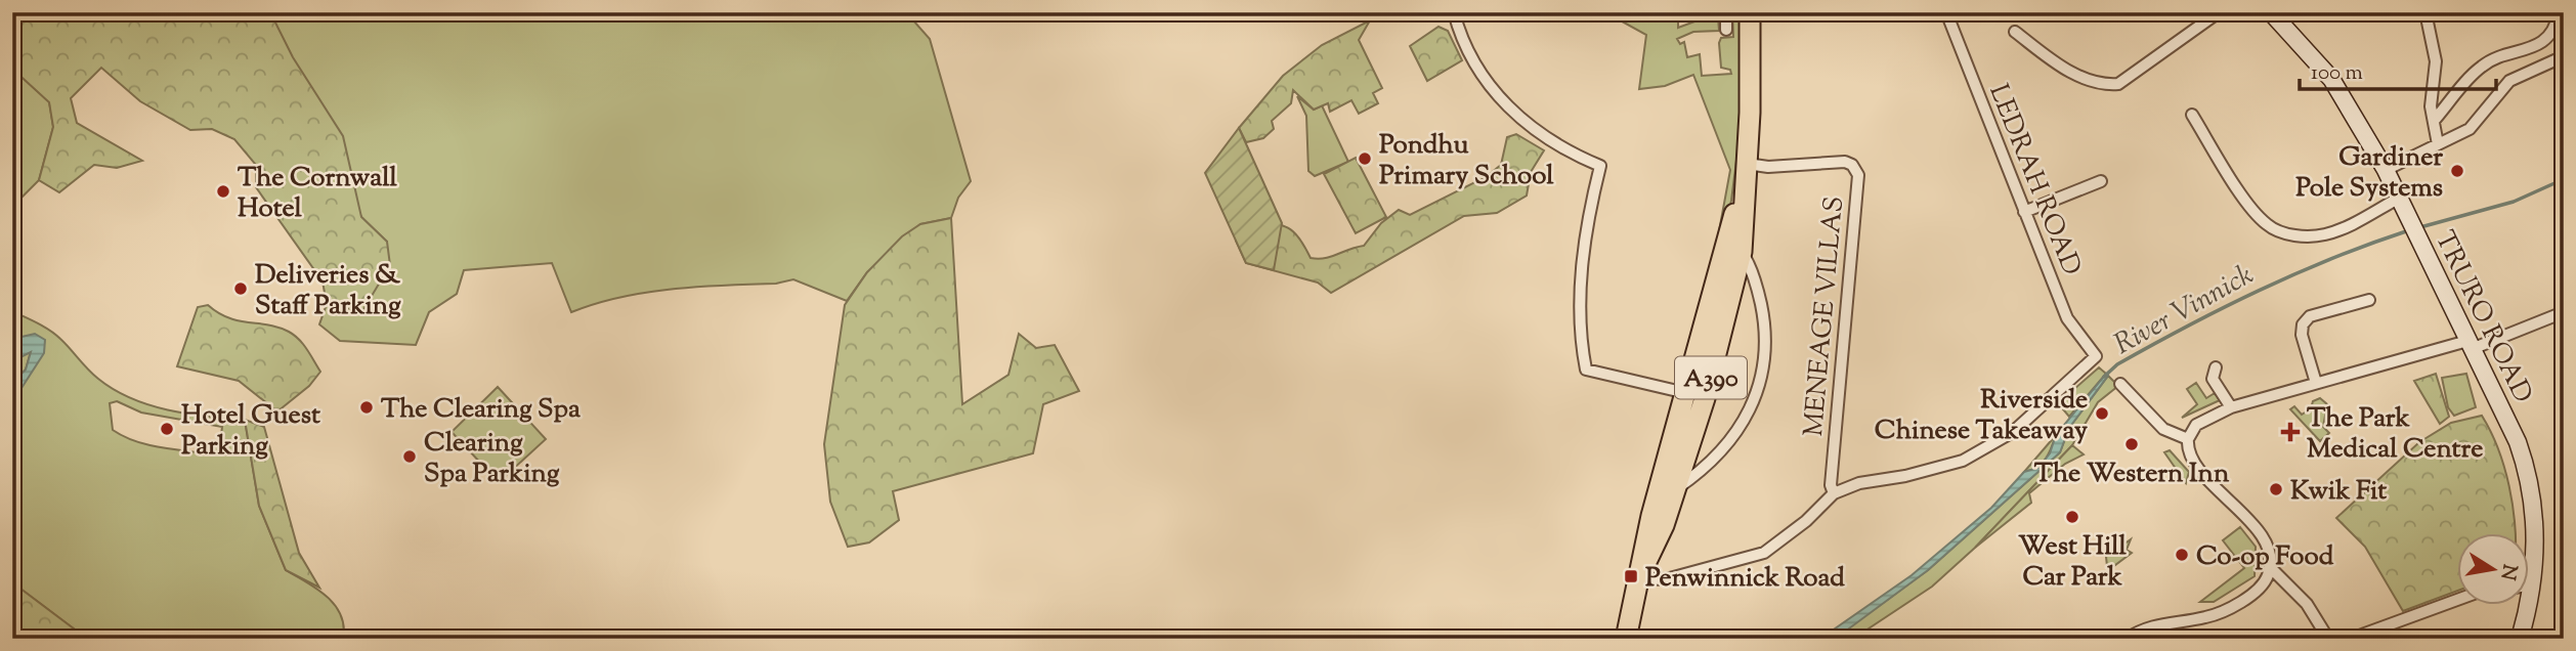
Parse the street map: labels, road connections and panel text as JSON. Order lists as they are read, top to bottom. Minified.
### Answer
{"streets":{"highway":["A390"],"main road":["TRURO ROAD"],"street":["LEDRAH ROAD","MENEAGE VILLAS"]},"crossings":[["LEDRAH ROAD","MENEAGE VILLAS"],["MENEAGE VILLAS","A390"]],"water":["River Vinnick"],"places":{"other":["Pondhu Primary School","Gardiner Pole Systems","The Cornwall Hotel","Deliveries & Staff Parking","The Clearing Spa","Riverside Chinese Takeaway","Hotel Guest Parking","The Western Inn","Clearing Spa Parking","Kwik Fit","West Hill Car Park","Co-op Food"],"health":["The Park Medical Centre"],"transit":["Penwinnick Road"]},"scale_bar":"100 m","north":"right"}
